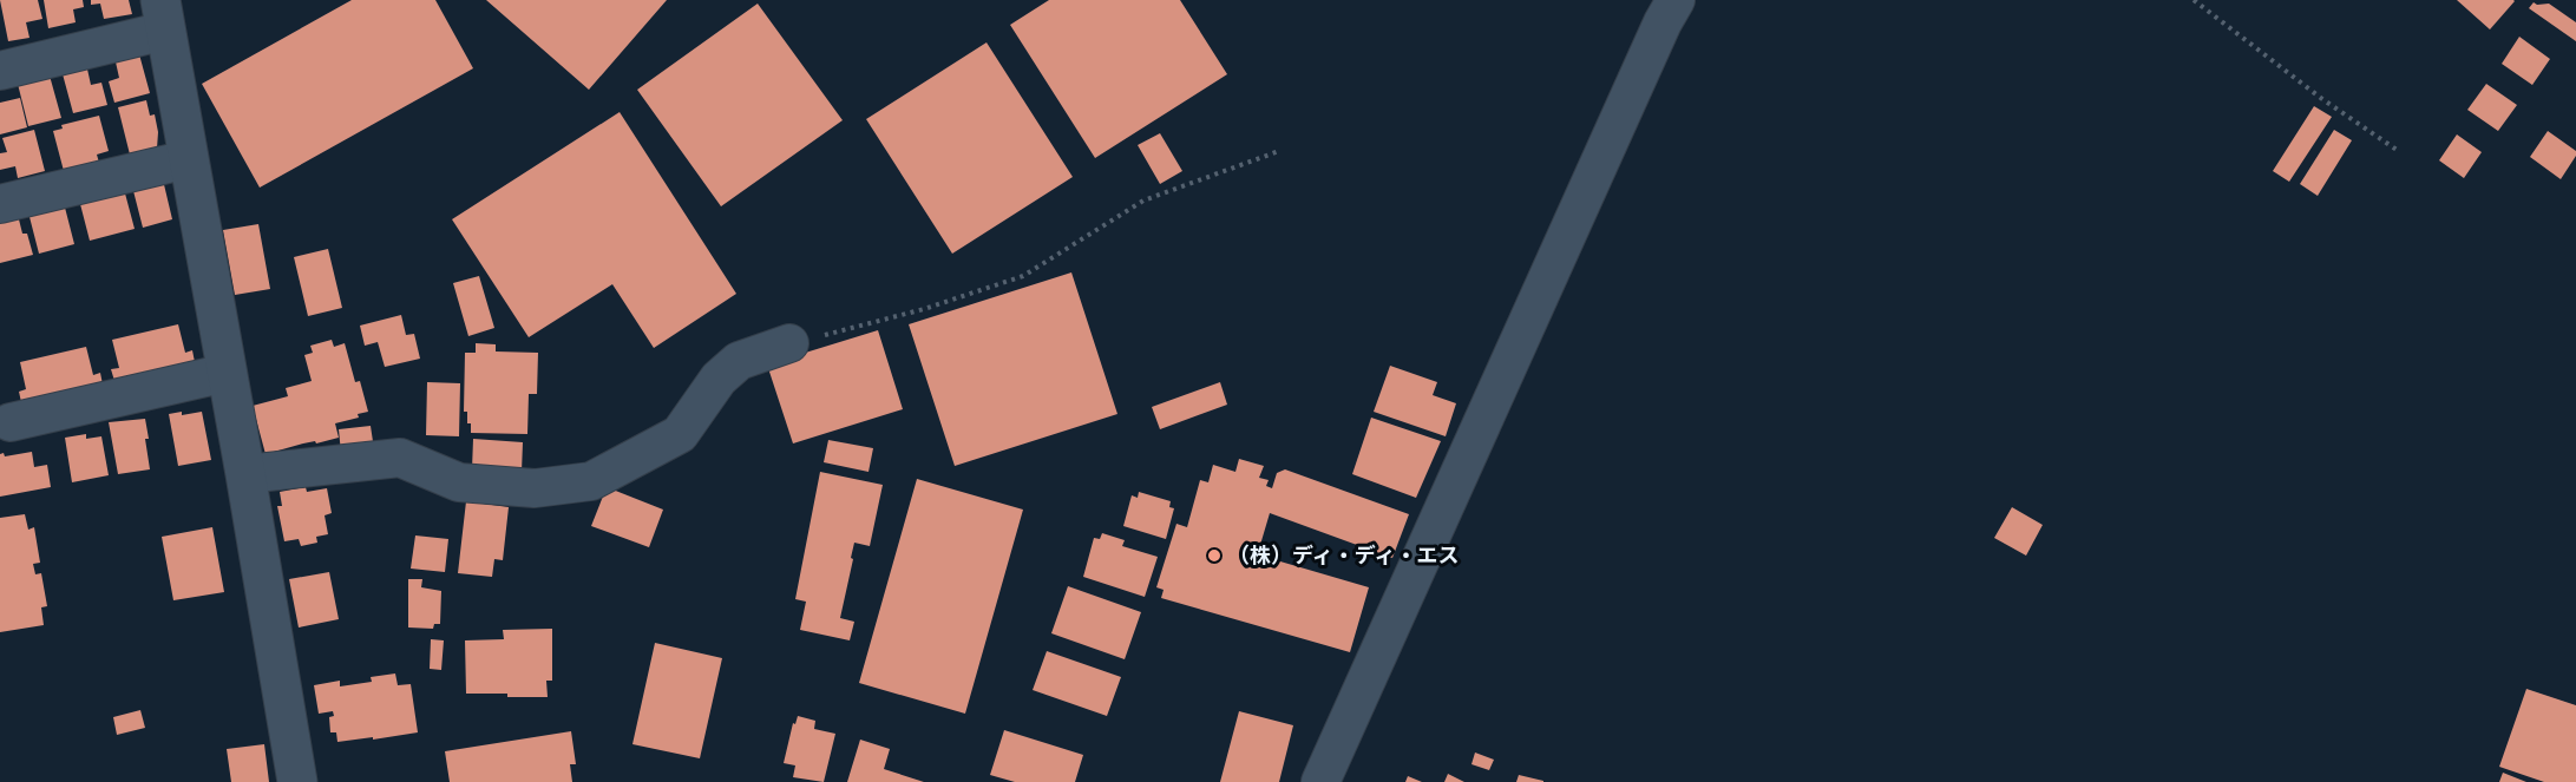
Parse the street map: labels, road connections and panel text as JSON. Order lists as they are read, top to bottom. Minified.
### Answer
{"places":["（株）ディ・ディ・エス"]}
